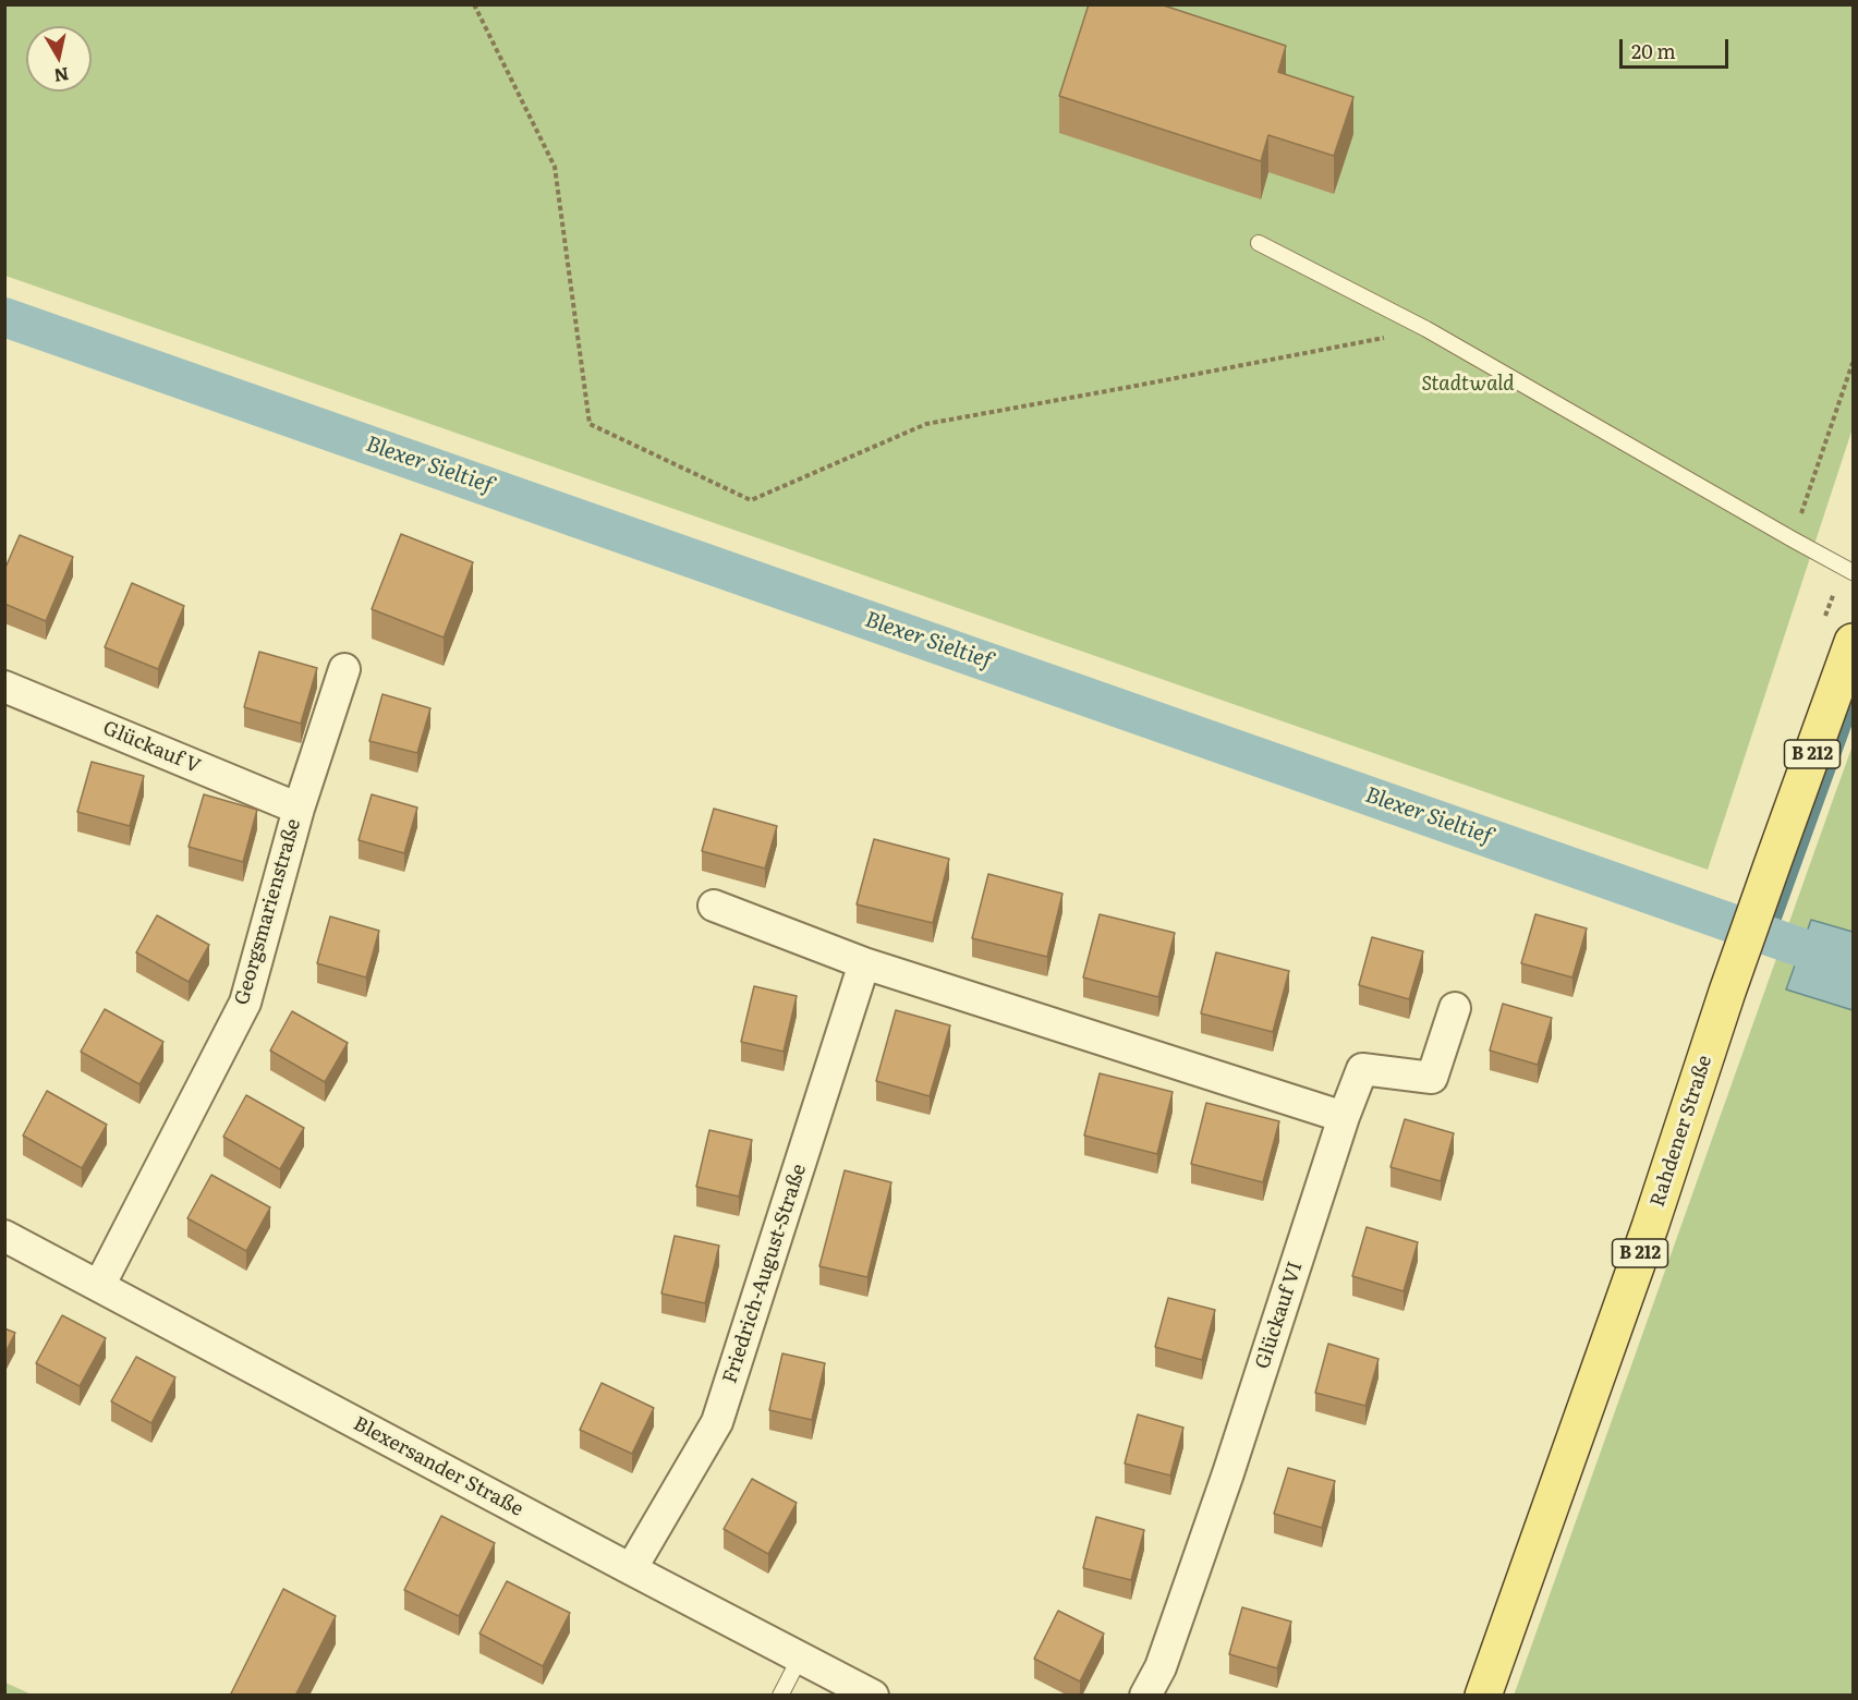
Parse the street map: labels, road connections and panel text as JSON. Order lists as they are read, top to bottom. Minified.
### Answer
{"streets":{"main road":["B 212","Rahdener Straße"],"street":["Glückauf V","Georgsmarienstraße","Friedrich-August-Straße","Glückauf VI","Blexersander Straße"]},"crossings":[["Glückauf V","Georgsmarienstraße"],["Georgsmarienstraße","Blexersander Straße"],["Friedrich-August-Straße","Blexersander Straße"]],"water":["Blexer Sieltief"],"parks":["Stadtwald"],"scale_bar":"20 m","north":"bottom"}
